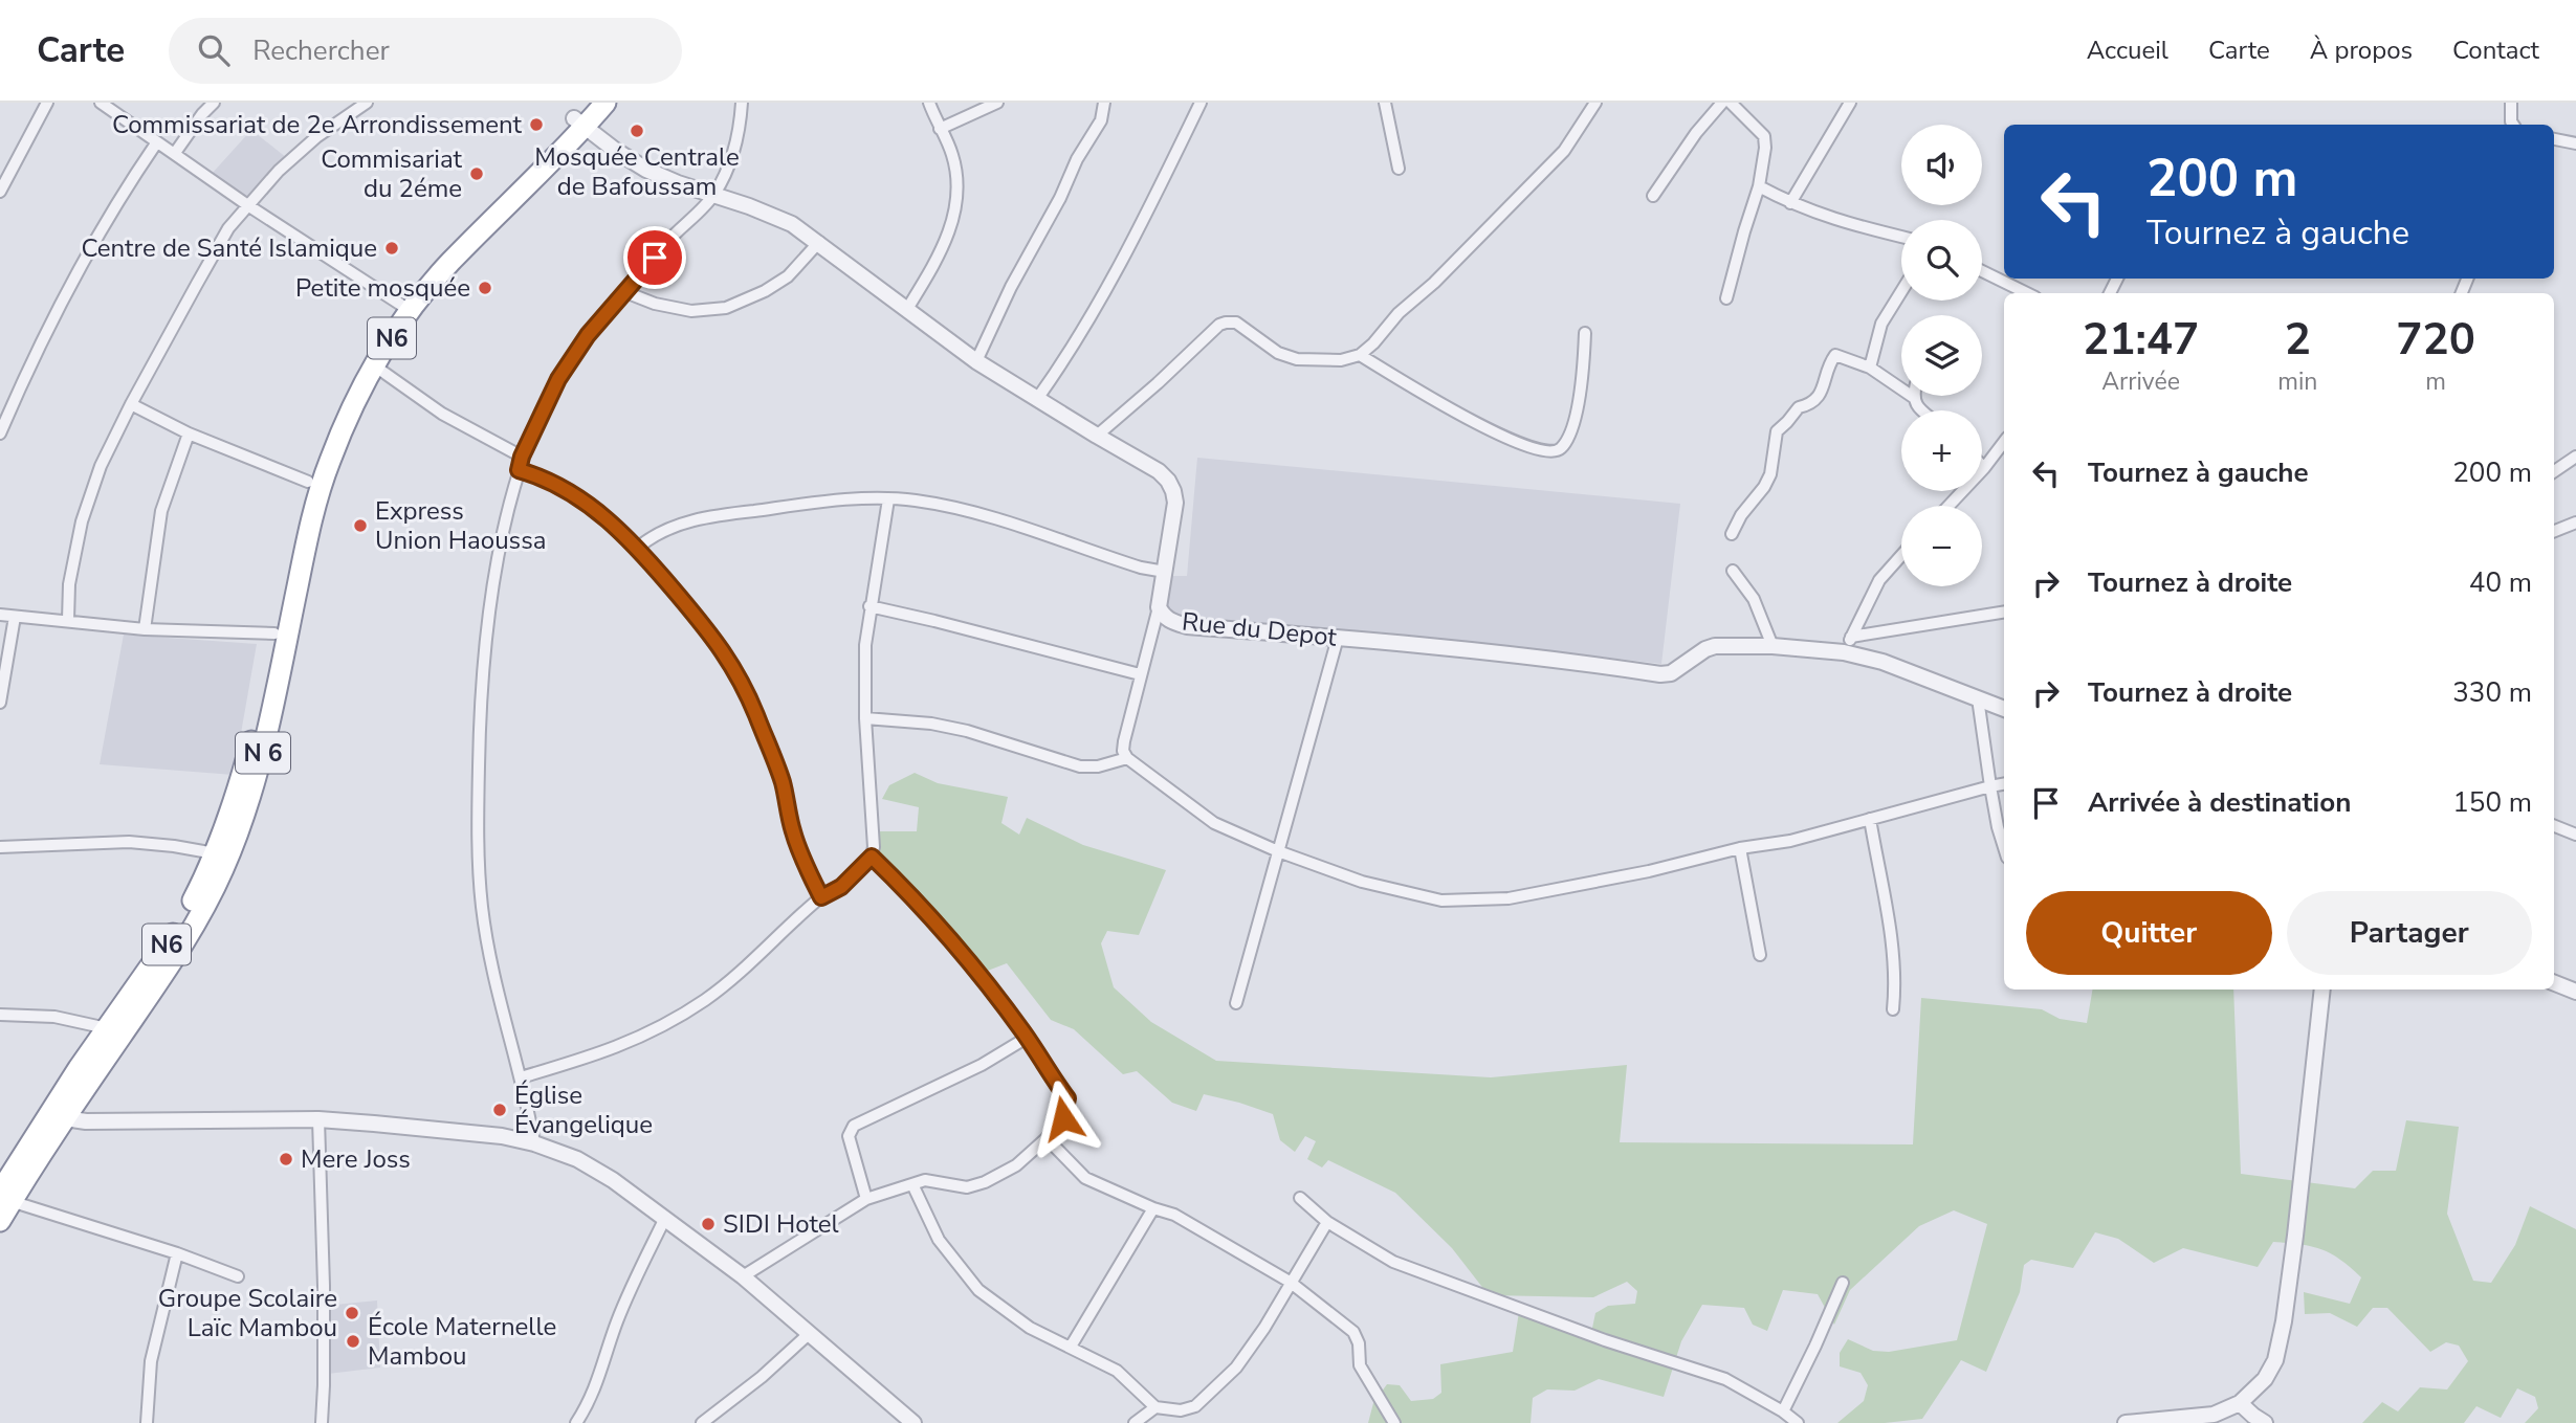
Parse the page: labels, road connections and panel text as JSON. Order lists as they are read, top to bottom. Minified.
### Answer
{"streets":{"highway":["N6","N 6"],"street":["Rue du Depot"]},"crossings":[["N6","Rue du Depot"],["N6","N 6"]],"places":["Commissariat de 2e Arrondissement","Mosquée Centrale de Bafoussam","Commisariat du 2éme","Centre de Santé Islamique","Petite mosquée","Express Union Haoussa","Église Évangelique","Mere Joss","SIDI Hotel","Groupe Scolaire Laïc Mambou","École Maternelle Mambou"],"page":{"header":"Carte","search":"Rechercher","nav":["Accueil","Carte","À propos","Contact"],"map_buttons":["+","−"],"turn":["200 m","Tournez à gauche"],"eta":["21:47","Arrivée","2","min","720","m"],"list":[{"name":"Tournez à gauche","value":"200 m"},{"name":"Tournez à droite","value":"40 m"},{"name":"Tournez à droite","value":"330 m"},{"name":"Arrivée à destination","value":"150 m"}],"buttons":["Quitter","Partager"]}}
